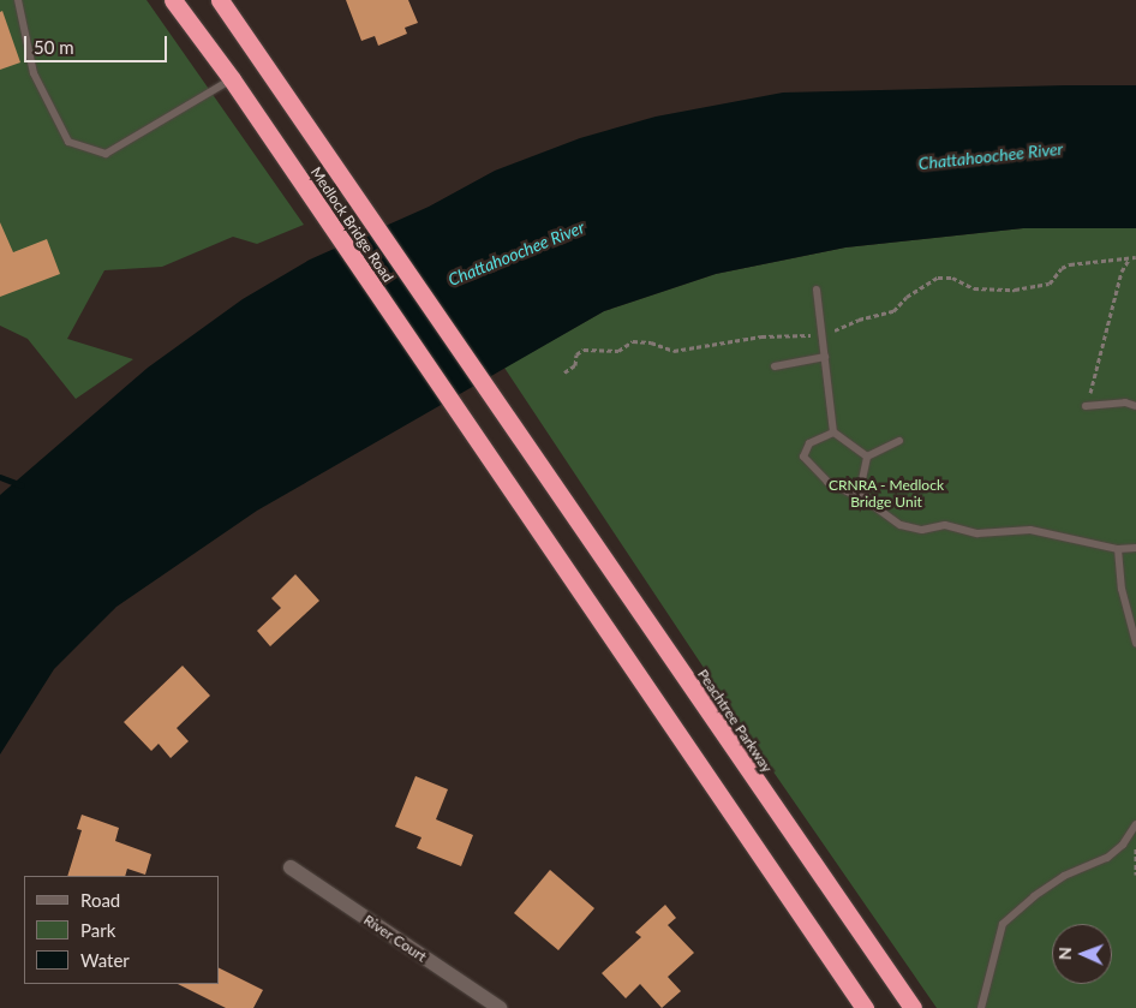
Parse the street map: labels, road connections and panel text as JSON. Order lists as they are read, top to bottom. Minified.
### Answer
{"streets":{"highway":["Medlock Bridge Road","Peachtree Parkway"],"street":["River Court"]},"crossings":[["Medlock Bridge Road","Peachtree Parkway"]],"water":["Chattahoochee River"],"parks":["CRNRA - Medlock Bridge Unit"],"legend":["Road","Park","Water"],"scale_bar":"50 m","north":"left"}
